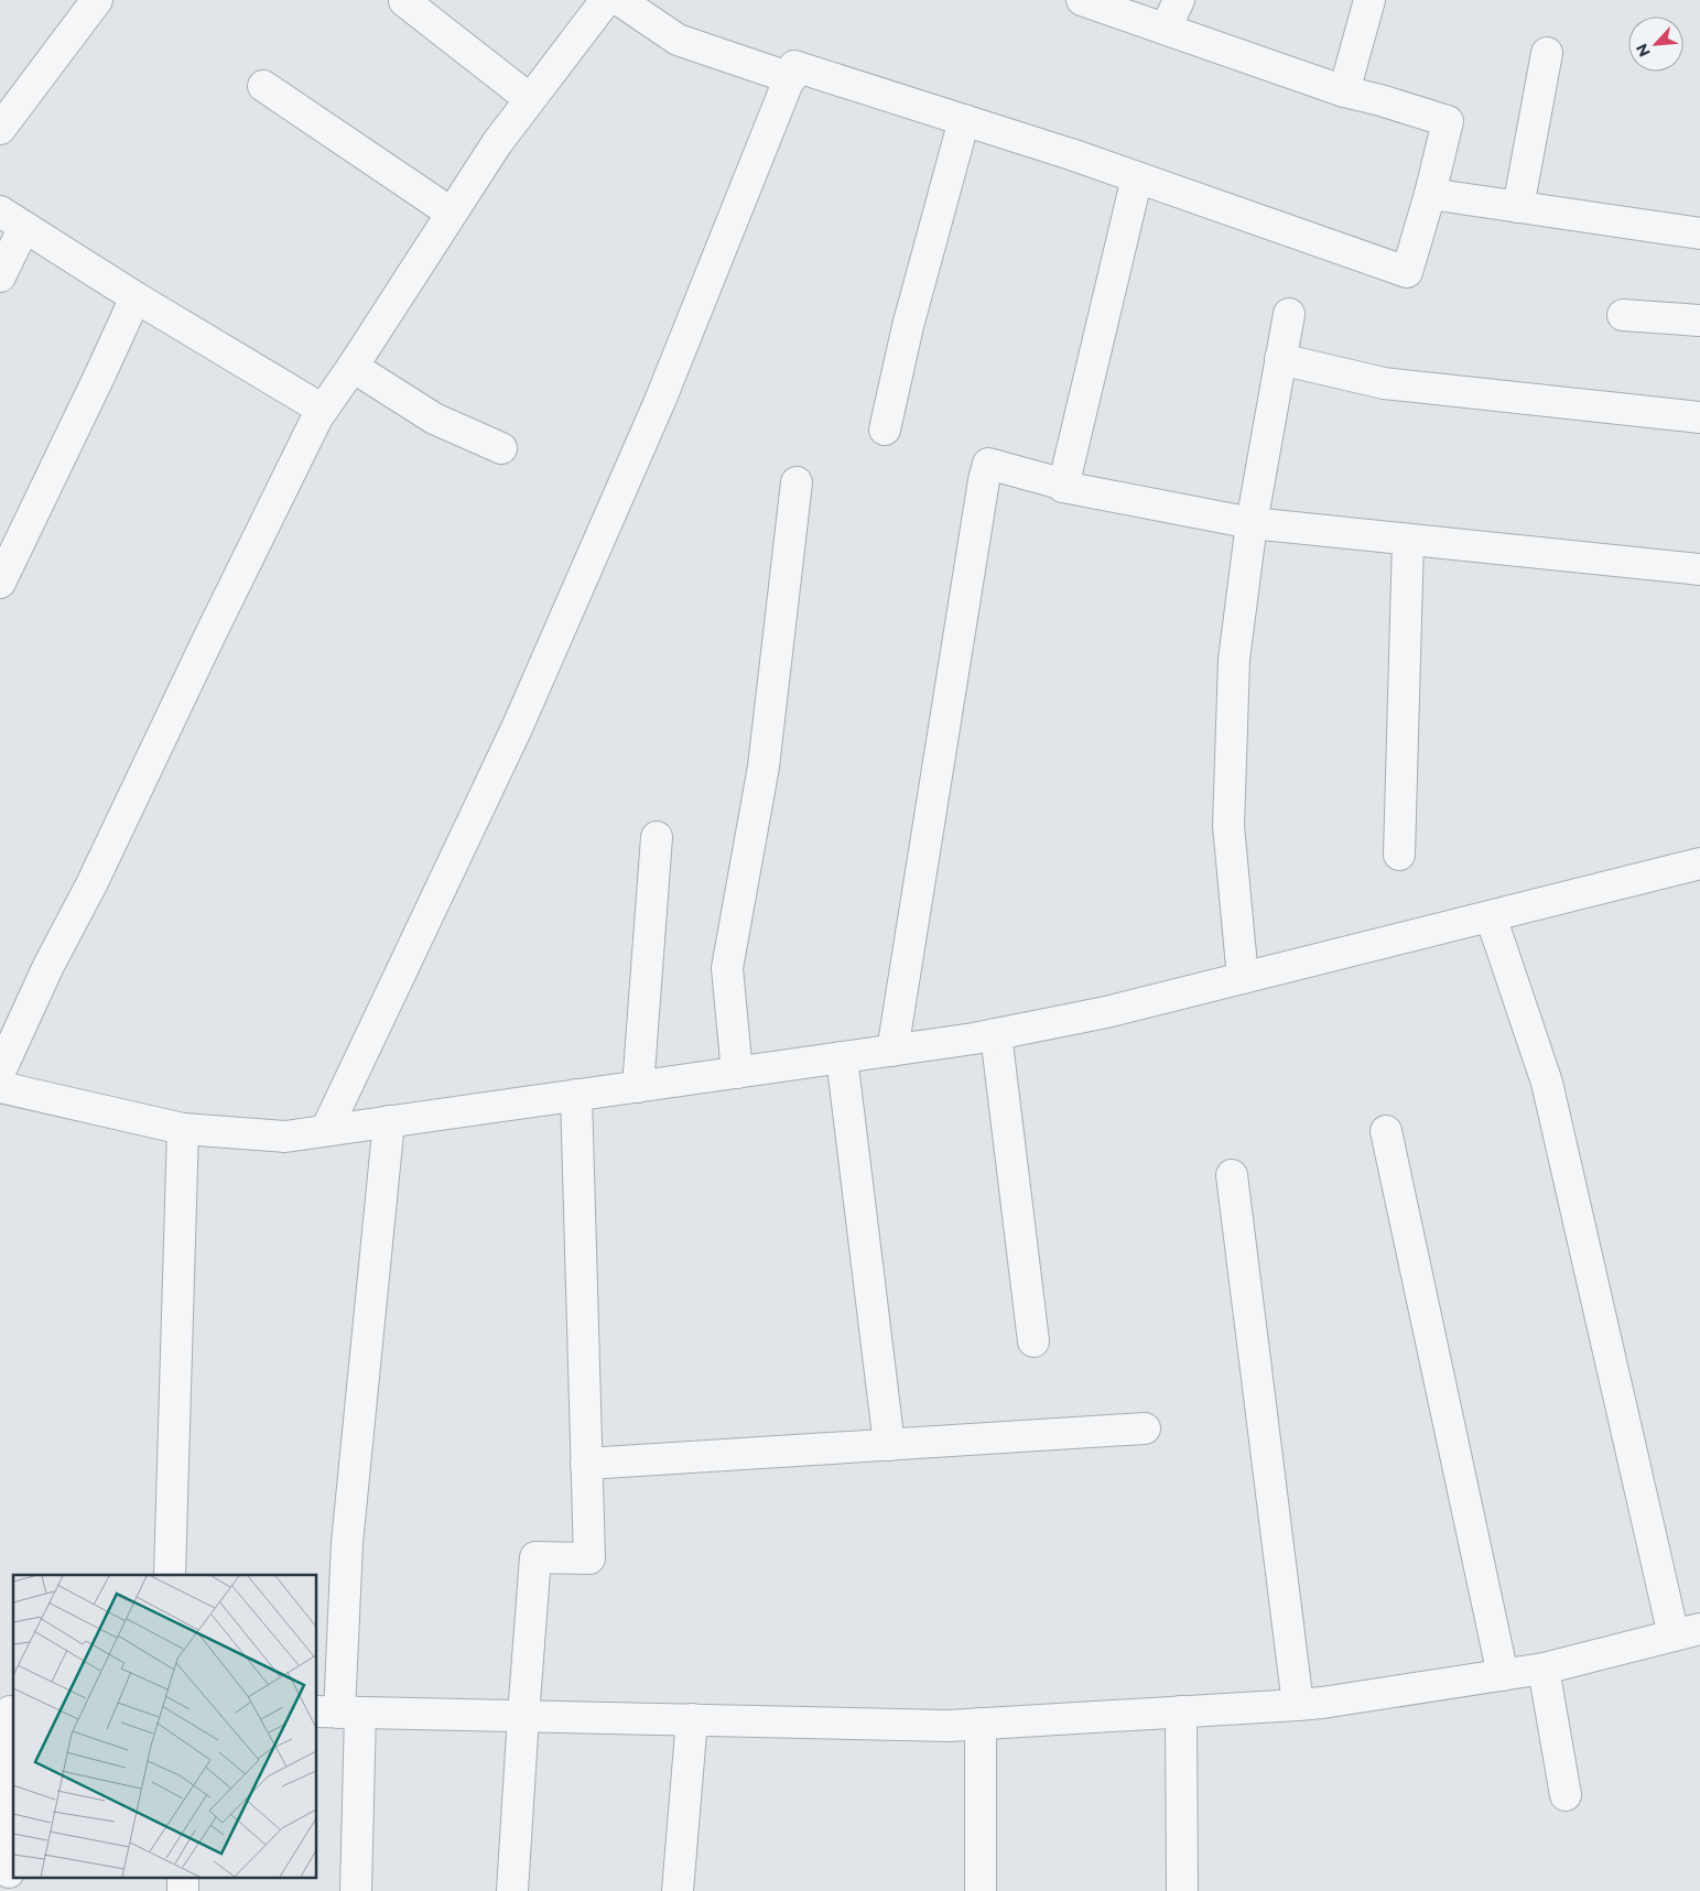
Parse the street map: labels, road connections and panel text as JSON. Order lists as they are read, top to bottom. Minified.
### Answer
{"north":"bottom left"}
